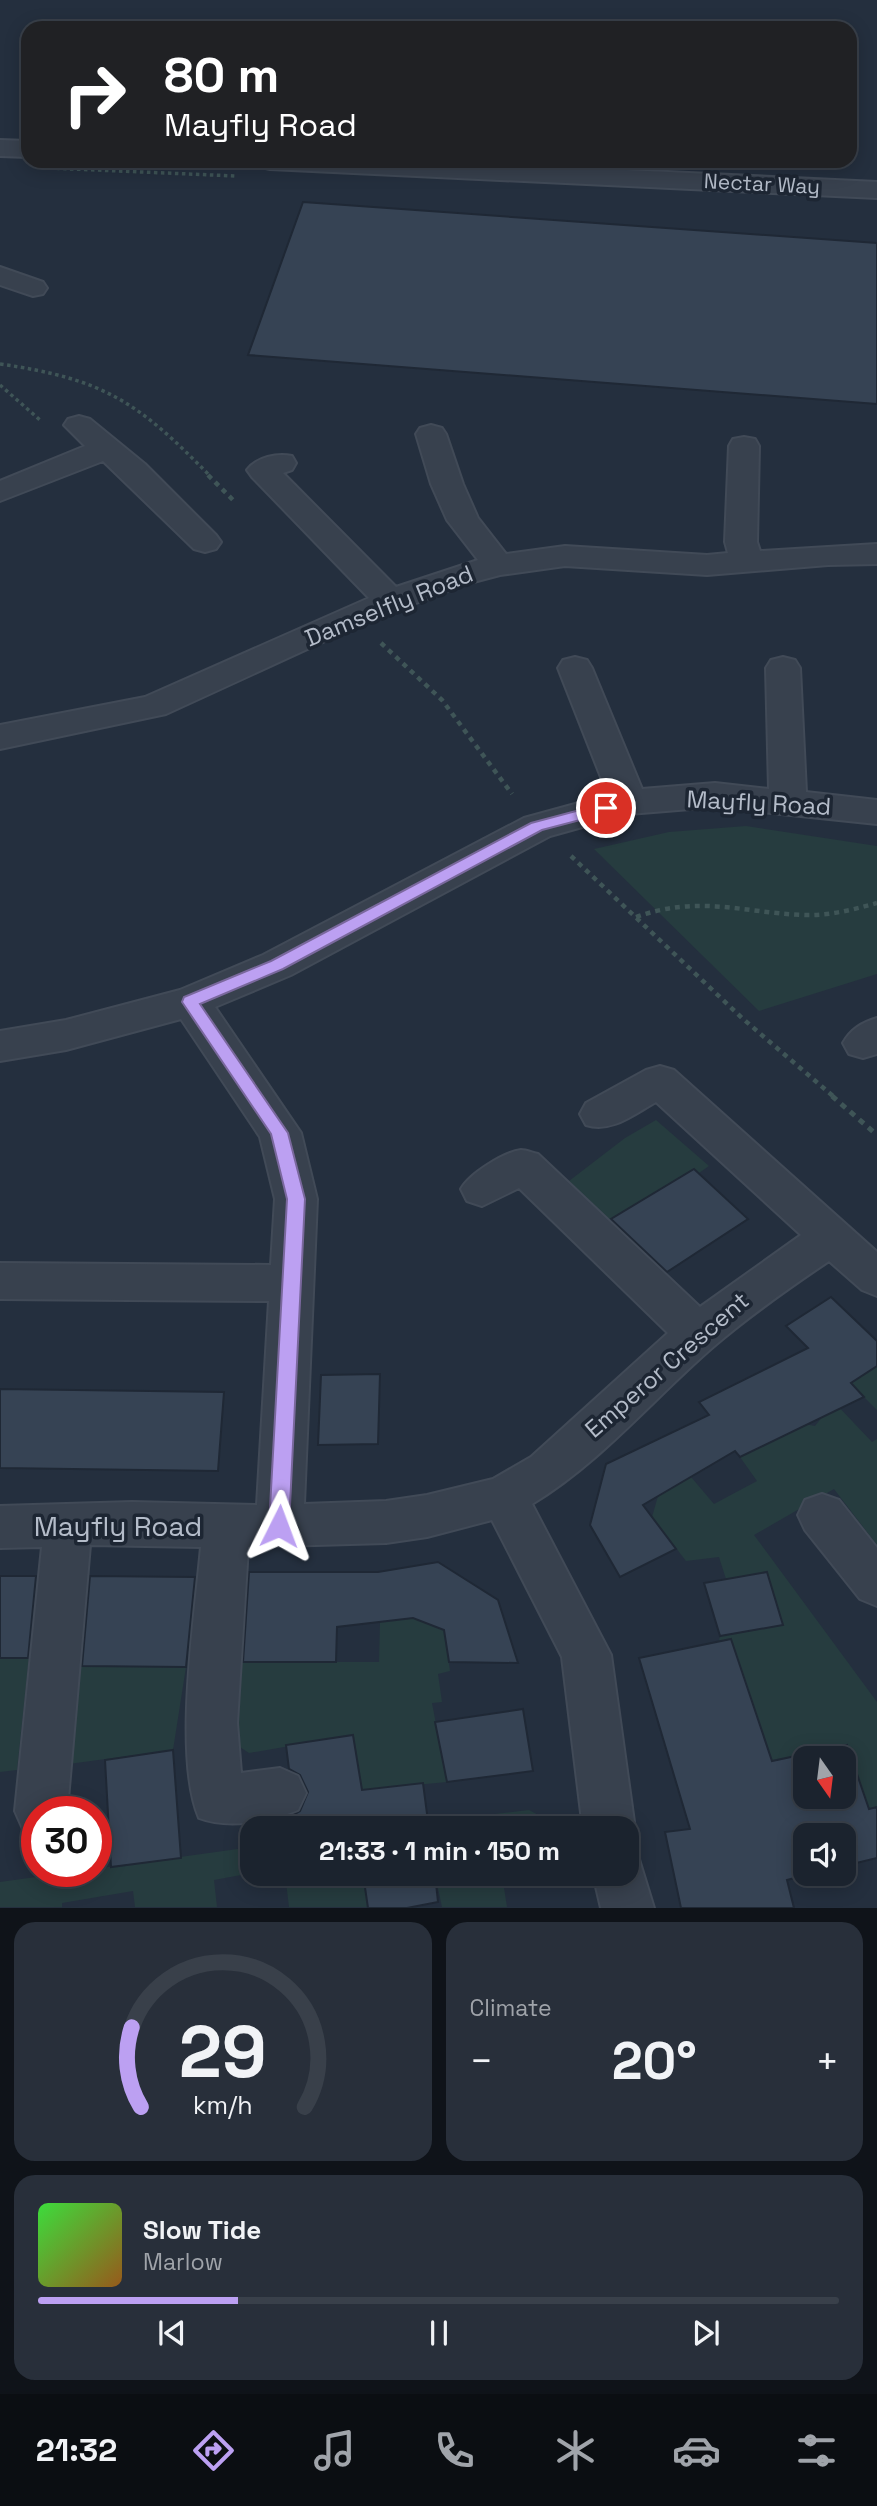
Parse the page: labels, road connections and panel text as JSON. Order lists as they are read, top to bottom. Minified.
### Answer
{"streets":{"street":["Nectar Way","Damselfly Road","Mayfly Road","Emperor Crescent"]},"crossings":[["Mayfly Road","Emperor Crescent"]],"north":"bottom","page":{"turn":["80 m","Mayfly Road"],"limit":"30","trip":"21:33 · 1 min · 150 m","tile":"Climate","heat":["−","20°","+"],"song":["Slow Tide","Marlow"],"tabs":"21:32","gauge":["29","km/h"]}}
